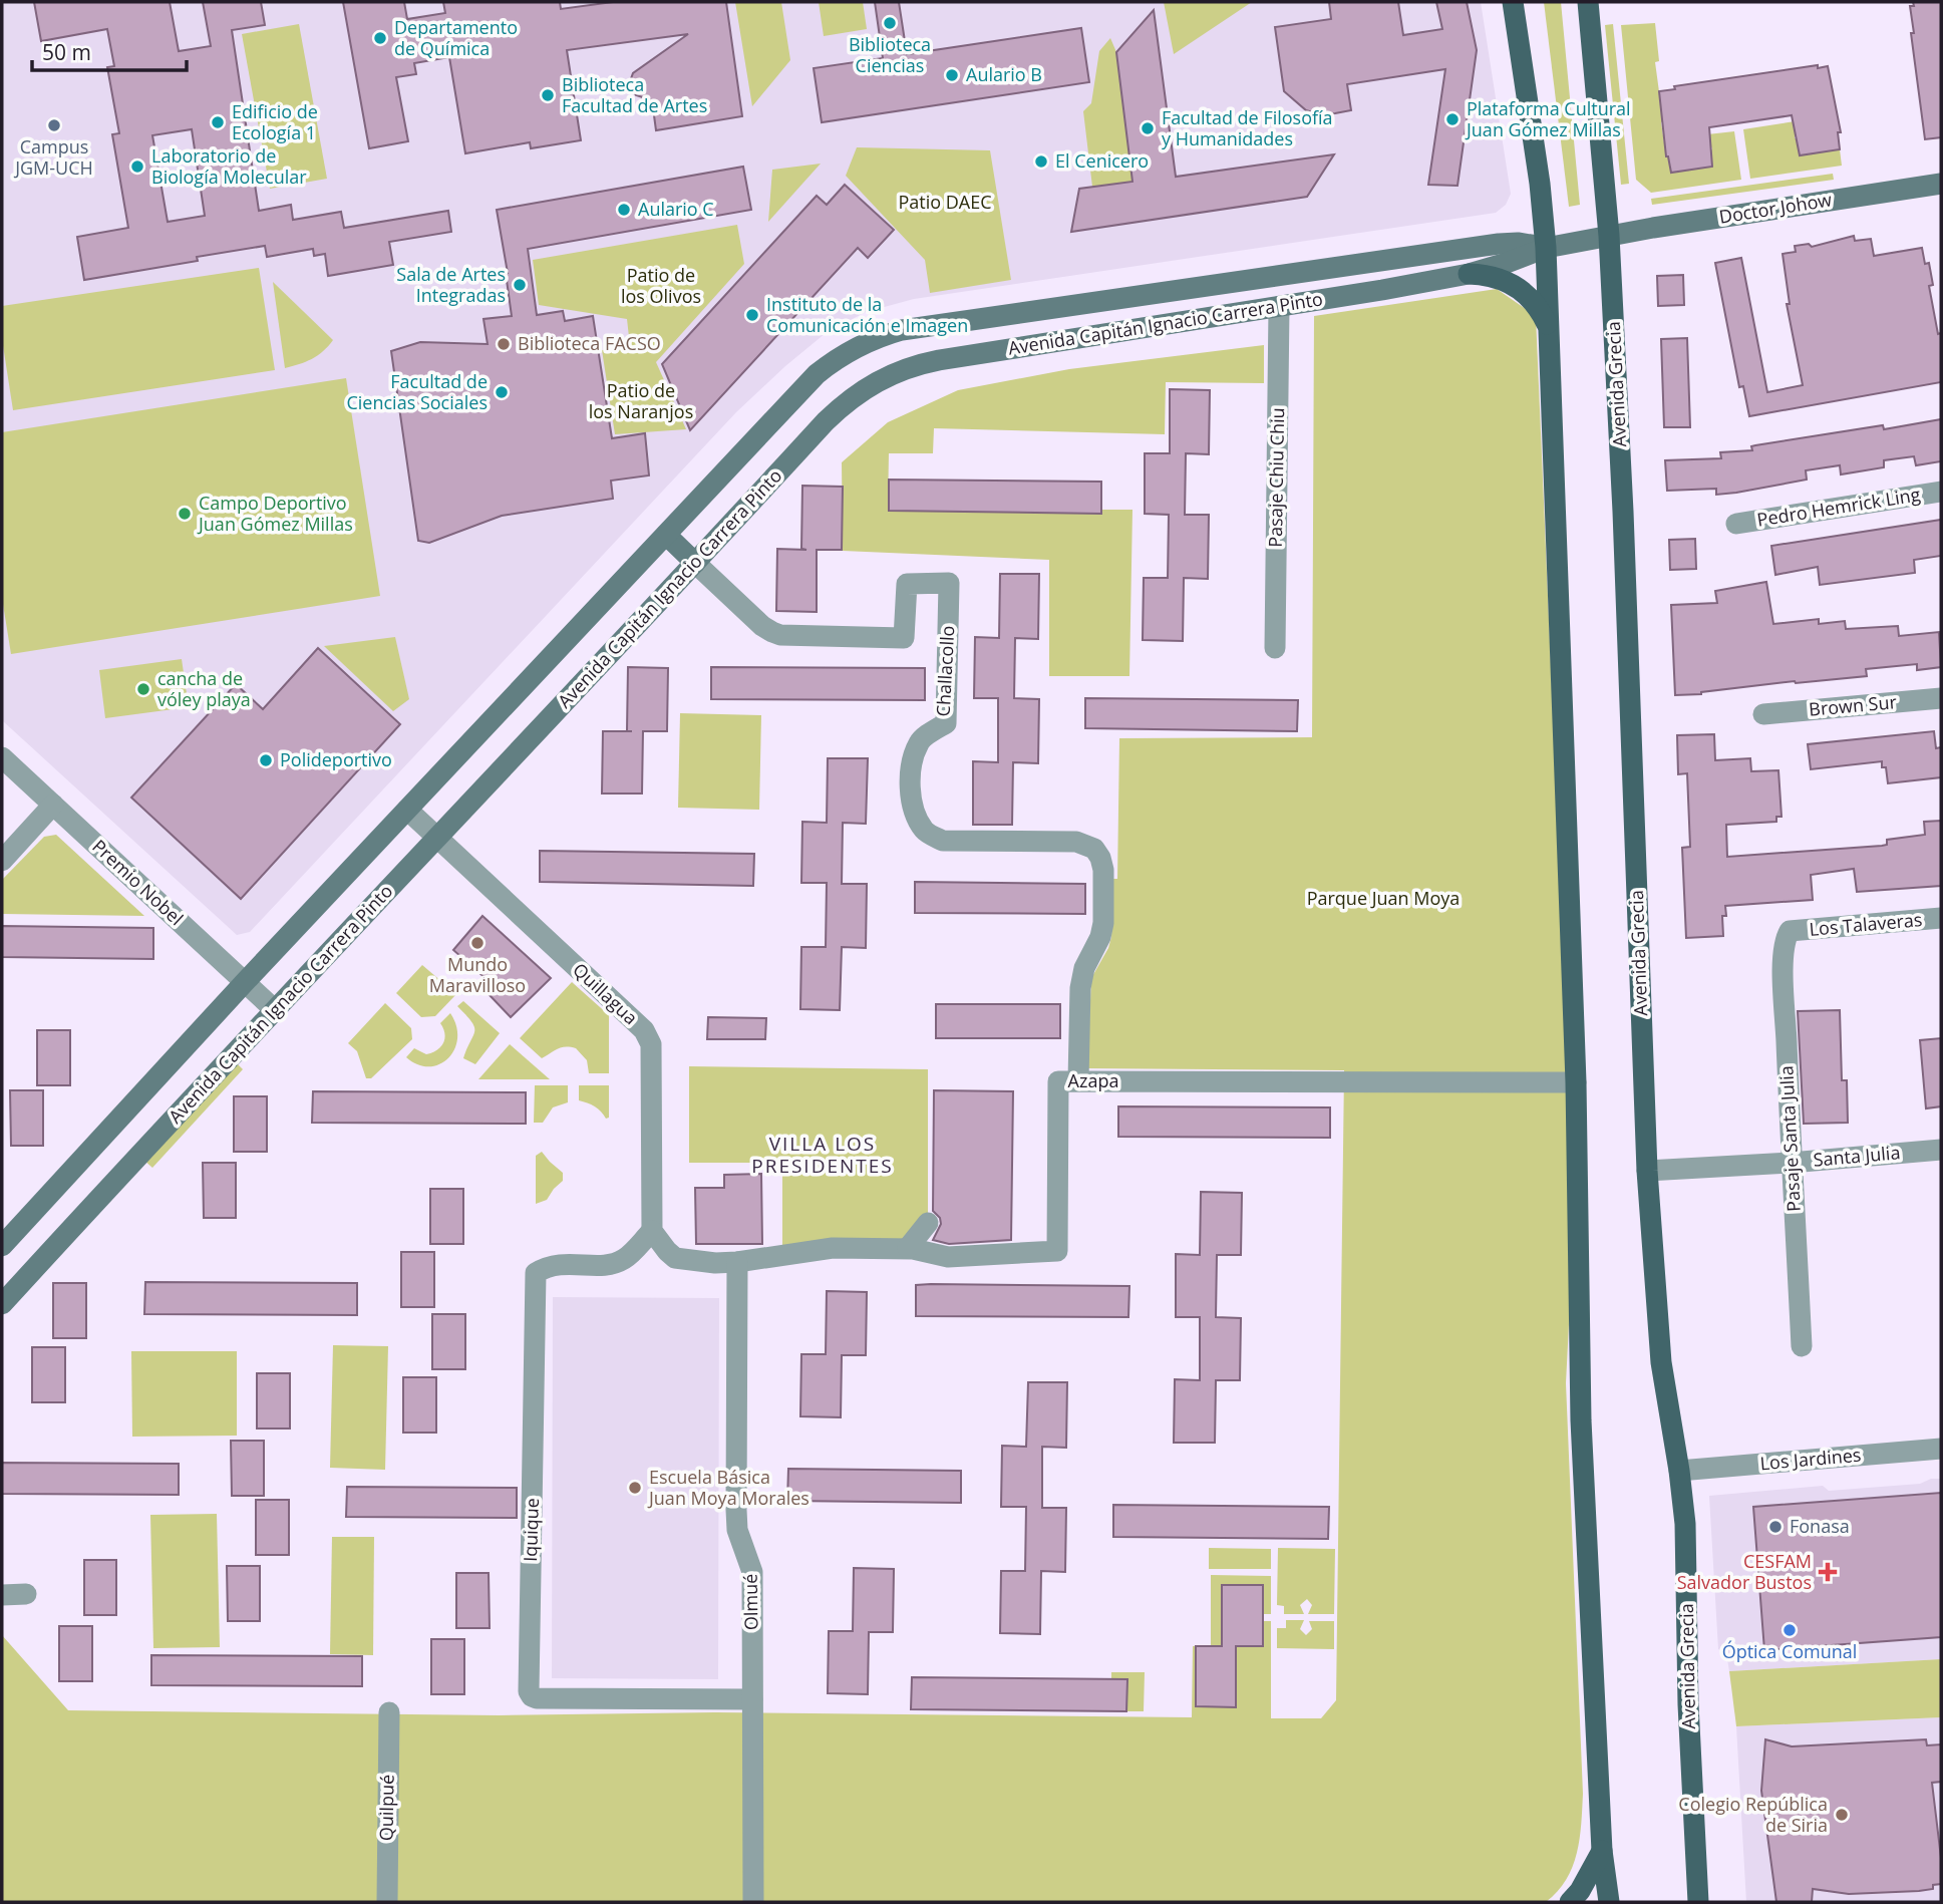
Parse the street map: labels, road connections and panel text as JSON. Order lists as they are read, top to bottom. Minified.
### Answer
{"streets":{"main road":["Avenida Grecia"],"street":["Doctor Johow","Avenida Capitán Ignacio Carrera Pinto","Pasaje Chiu Chiu","Pedro Hemrick Ling","Challacollo","Brown Sur","Premio Nobel","Los Talaveras","Quillagua","Azapa","Pasaje Santa Julia","Santa Julia","Los Jardines","Iquique","Olmué","Quilpué"]},"crossings":[["Doctor Johow","Avenida Capitán Ignacio Carrera Pinto"],["Doctor Johow","Avenida Grecia"],["Avenida Capitán Ignacio Carrera Pinto","Avenida Grecia"],["Avenida Capitán Ignacio Carrera Pinto","Pasaje Chiu Chiu"],["Avenida Capitán Ignacio Carrera Pinto","Challacollo"],["Avenida Capitán Ignacio Carrera Pinto","Premio Nobel"],["Avenida Capitán Ignacio Carrera Pinto","Quillagua"],["Avenida Grecia","Santa Julia"],["Avenida Grecia","Los Jardines"],["Challacollo","Azapa"],["Los Talaveras","Pasaje Santa Julia"],["Quillagua","Iquique"],["Azapa","Olmué"],["Pasaje Santa Julia","Santa Julia"],["Iquique","Olmué"]],"districts":["VILLA LOS PRESIDENTES"],"parks":["Patio DAEC","Patio de los Olivos","Patio de los Naranjos","Parque Juan Moya"],"places":{"other":["Biblioteca Ciencias","Departamento de Química","Aulario B","Biblioteca Facultad de Artes","Plataforma Cultural Juan Gómez Millas","Edificio de Ecología 1","Campus JGM-UCH","Facultad de Filosofía y Humanidades","El Cenicero","Laboratorio de Biología Molecular","Aulario C","Sala de Artes Integradas","Instituto de la Comunicación e Imagen","Biblioteca FACSO","Facultad de Ciencias Sociales","Campo Deportivo Juan Gómez Millas","cancha de vóley playa","Polideportivo","Mundo Maravilloso","Escuela Básica Juan Moya Morales","Fonasa","Óptica Comunal","Colegio República de Siria"],"health":["CESFAM Salvador Bustos"]},"scale_bar":"50 m"}
